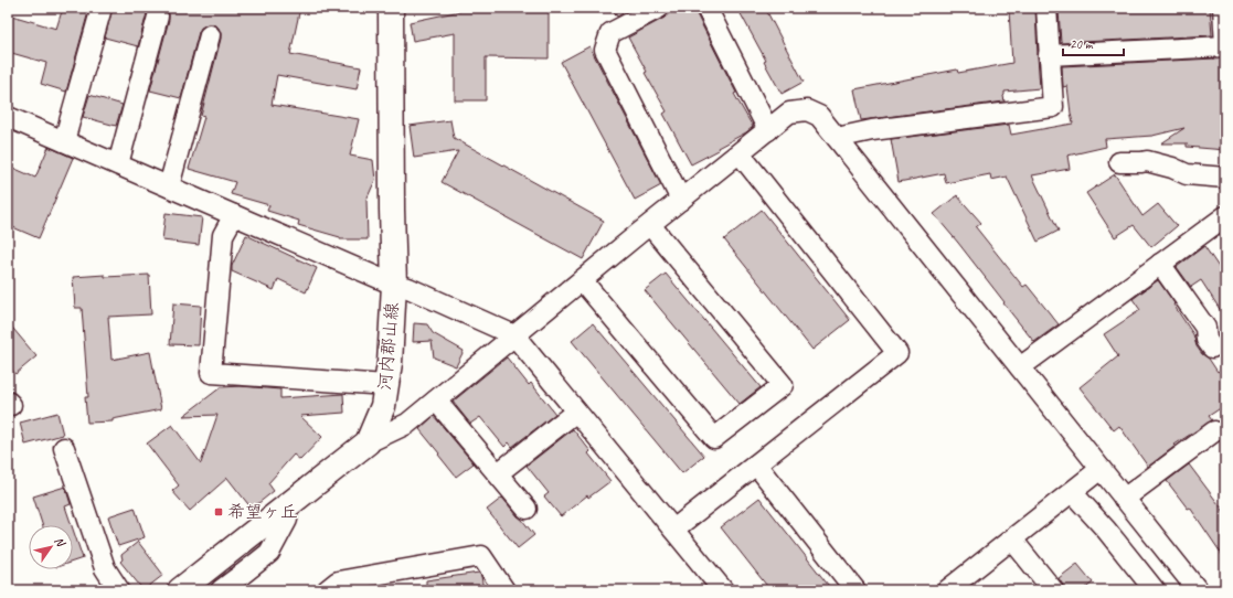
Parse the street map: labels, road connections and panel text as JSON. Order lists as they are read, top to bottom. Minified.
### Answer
{"streets":{"main road":["河内郡山線"]},"places":{"transit":["希望ヶ丘"]},"scale_bar":"20 m","north":"top right"}
